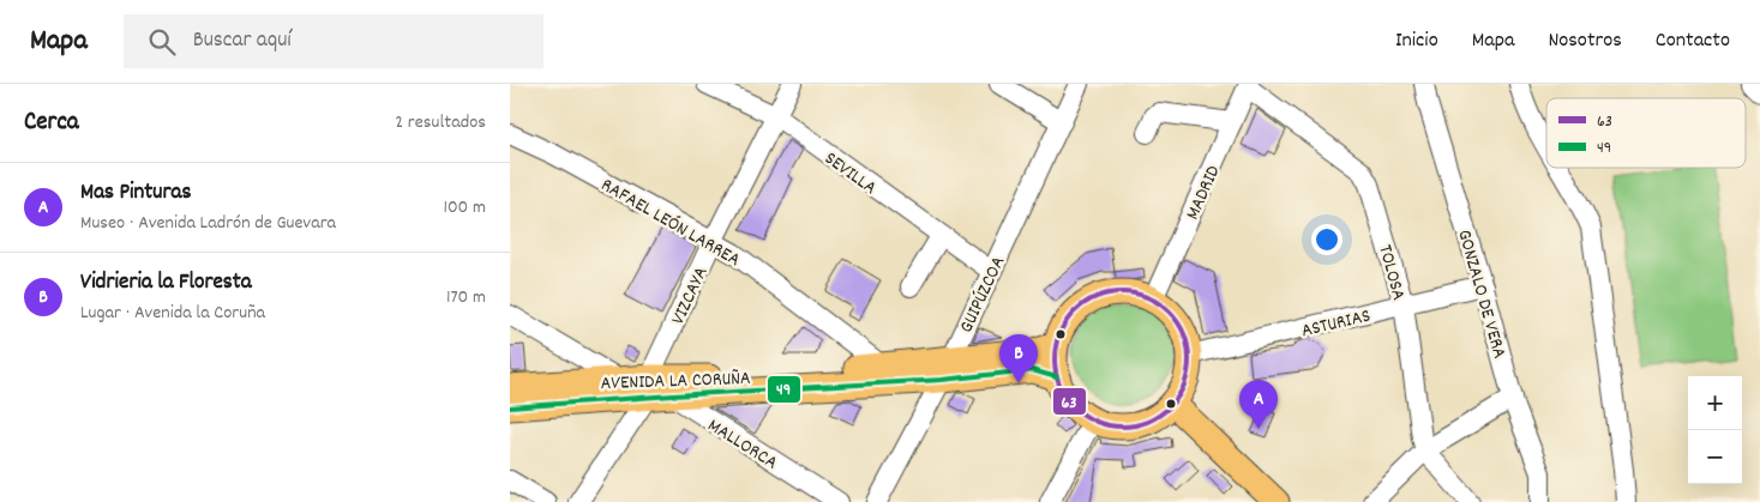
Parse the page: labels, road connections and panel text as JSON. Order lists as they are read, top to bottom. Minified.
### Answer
{"streets":{"main road":["AVENIDA LA CORUÑA"],"street":["SEVILLA","MADRID","RAFAEL LEÓN LARREA","TOLOSA","GUIPÚZCOA","GONZALO DE VERA","VIZCAYA","ASTURIAS","MALLORCA"]},"crossings":[["SEVILLA","GUIPÚZCOA"],["SEVILLA","VIZCAYA"],["MADRID","TOLOSA"],["MADRID","ASTURIAS"],["MADRID","AVENIDA LA CORUÑA"],["RAFAEL LEÓN LARREA","VIZCAYA"],["RAFAEL LEÓN LARREA","AVENIDA LA CORUÑA"],["TOLOSA","ASTURIAS"],["GUIPÚZCOA","AVENIDA LA CORUÑA"],["GONZALO DE VERA","ASTURIAS"],["VIZCAYA","AVENIDA LA CORUÑA"],["VIZCAYA","MALLORCA"],["ASTURIAS","AVENIDA LA CORUÑA"],["AVENIDA LA CORUÑA","MALLORCA"]],"lines":["transit line 63","transit line 49"],"legend":["63","49"],"page":{"header":"Mapa","search":"Buscar aquí","nav":["Inicio","Mapa","Nosotros","Contacto"],"heading":["Cerca","2 resultados"],"list":[{"mark":"A","name":"Mas Pinturas","note":"Museo · Avenida Ladrón de Guevara","value":"100 m"},{"mark":"B","name":"Vidrieria la Floresta","note":"Lugar · Avenida la Coruña","value":"170 m"}],"pins":["B","A"],"map_buttons":["+","−"]}}
